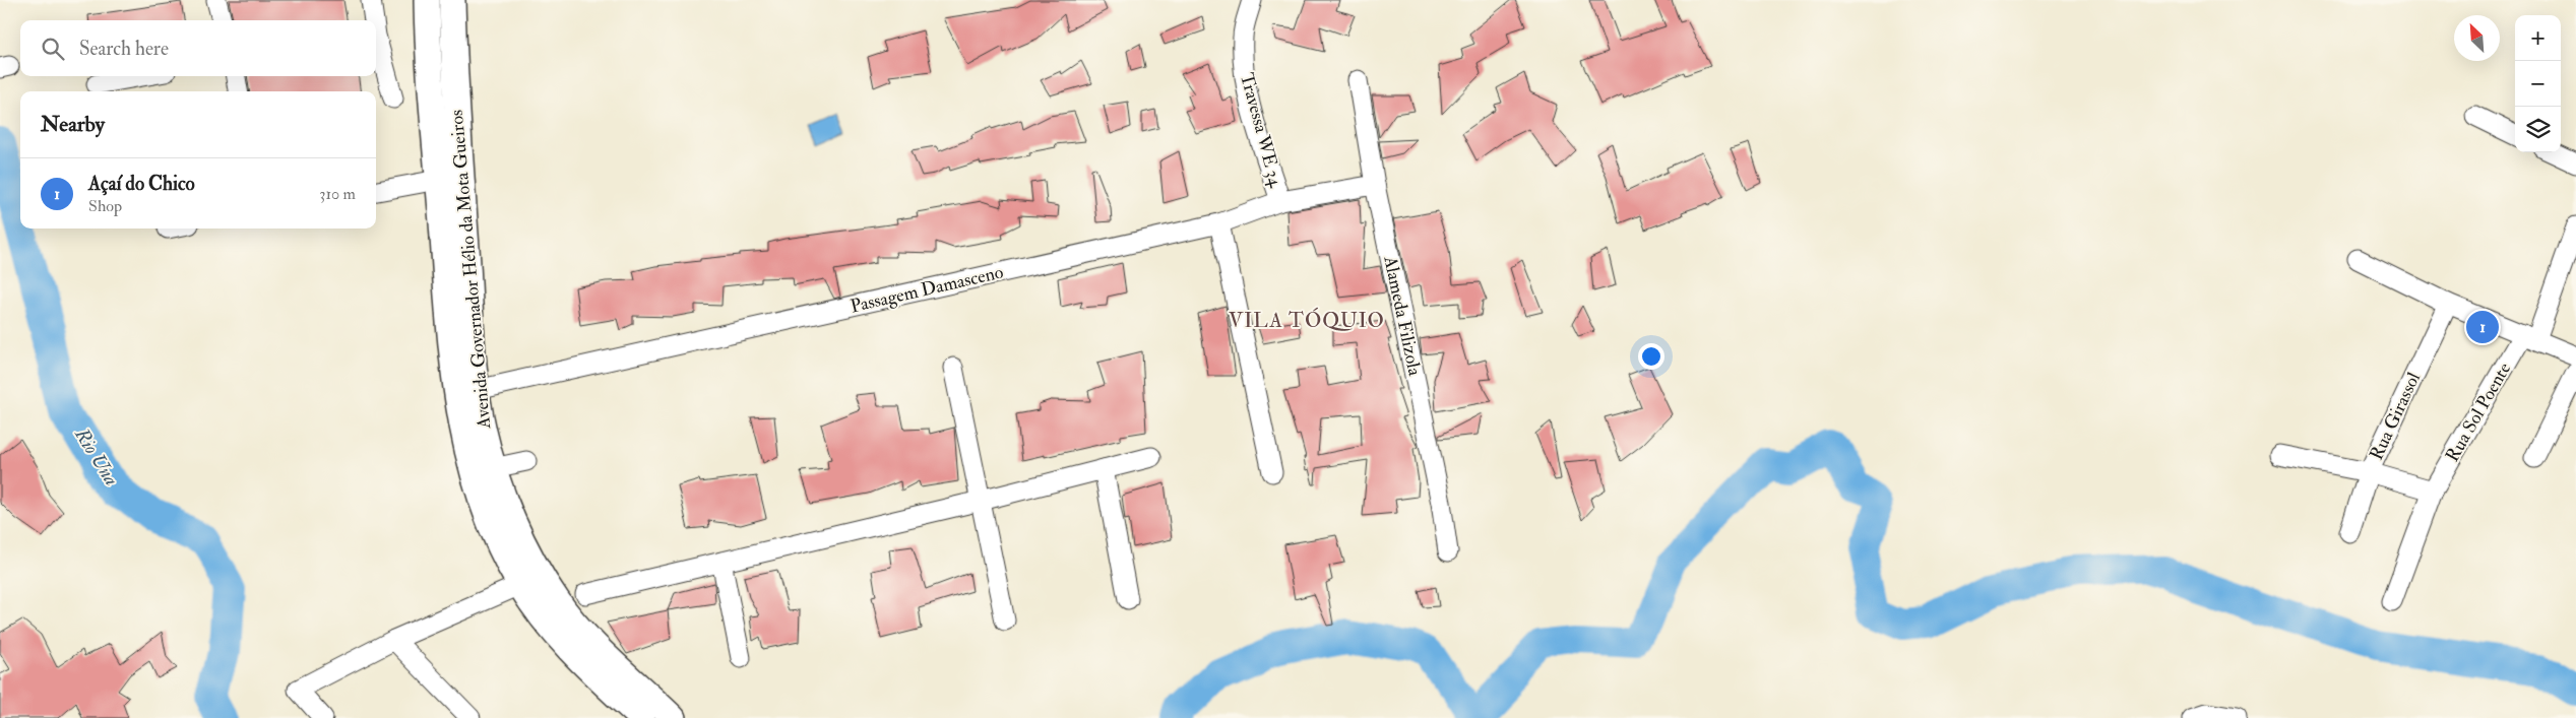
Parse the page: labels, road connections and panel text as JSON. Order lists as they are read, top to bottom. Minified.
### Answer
{"streets":{"main road":["Avenida Governador Hélio da Mota Gueiros"],"street":["Travessa WE 34","Passagem Damasceno","Alameda Filizola","Rua Sol Poente","Rua Girassol"]},"crossings":[["Travessa WE 34","Passagem Damasceno"],["Avenida Governador Hélio da Mota Gueiros","Passagem Damasceno"],["Passagem Damasceno","Alameda Filizola"]],"districts":["VILA TÓQUIO"],"water":["Rio Una"],"north":"top left","page":{"map_buttons":["+","−"],"search":"Search here","heading":"Nearby","list":[{"mark":"1","name":"Açaí do Chico","note":"Shop","value":"310 m"}],"pins":"1"}}
